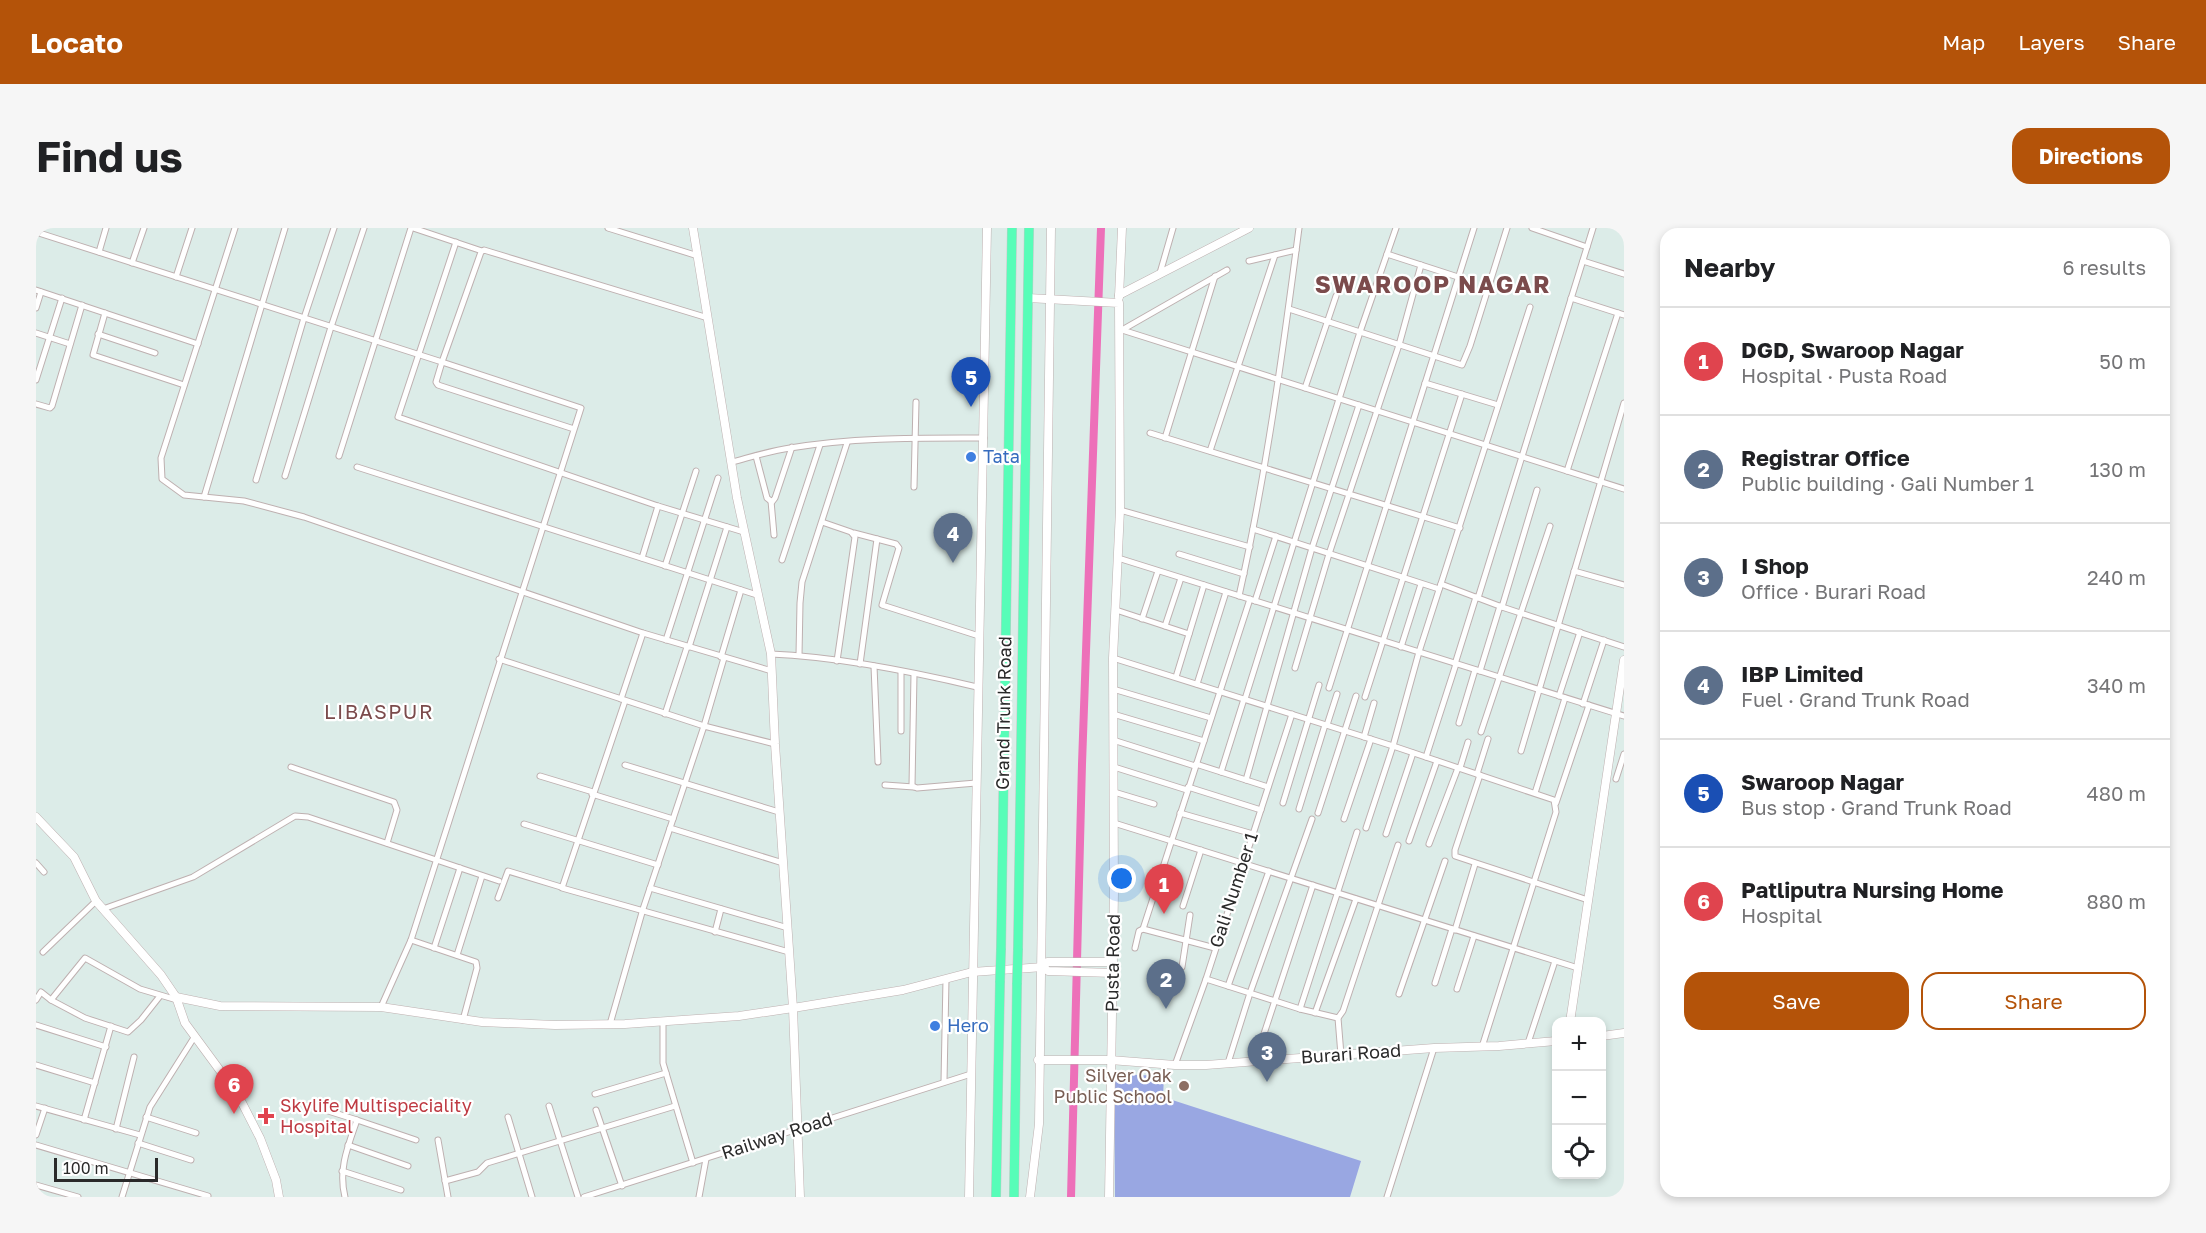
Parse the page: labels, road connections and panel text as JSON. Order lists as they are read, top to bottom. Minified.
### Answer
{"streets":{"highway":["Grand Trunk Road"],"main road":["Pusta Road","Burari Road"],"street":["Gali Number 1","Railway Road"]},"crossings":[["Gali Number 1","Burari Road"],["Pusta Road","Burari Road"]],"districts":["SWAROOP NAGAR","LIBASPUR"],"places":{"other":["Tata","Hero","Silver Oak Public School"],"health":["Skylife Multispeciality Hospital"]},"scale_bar":"100 m","page":{"header":"Locato","nav":["Map","Layers","Share"],"buttons":["Directions",["Save","Share"]],"title":"Find us","heading":["Nearby","6 results"],"list":[{"mark":"1","name":"DGD, Swaroop Nagar","note":"Hospital · Pusta Road","value":"50 m"},{"mark":"2","name":"Registrar Office","note":"Public building · Gali Number 1","value":"130 m"},{"mark":"3","name":"I Shop","note":"Office · Burari Road","value":"240 m"},{"mark":"4","name":"IBP Limited","note":"Fuel · Grand Trunk Road","value":"340 m"},{"mark":"5","name":"Swaroop Nagar","note":"Bus stop · Grand Trunk Road","value":"480 m"},{"mark":"6","name":"Patliputra Nursing Home","note":"Hospital","value":"880 m"}],"pins":["5","4","1","2","3","6"],"map_buttons":["+","−"],"scale":"100 m"}}
